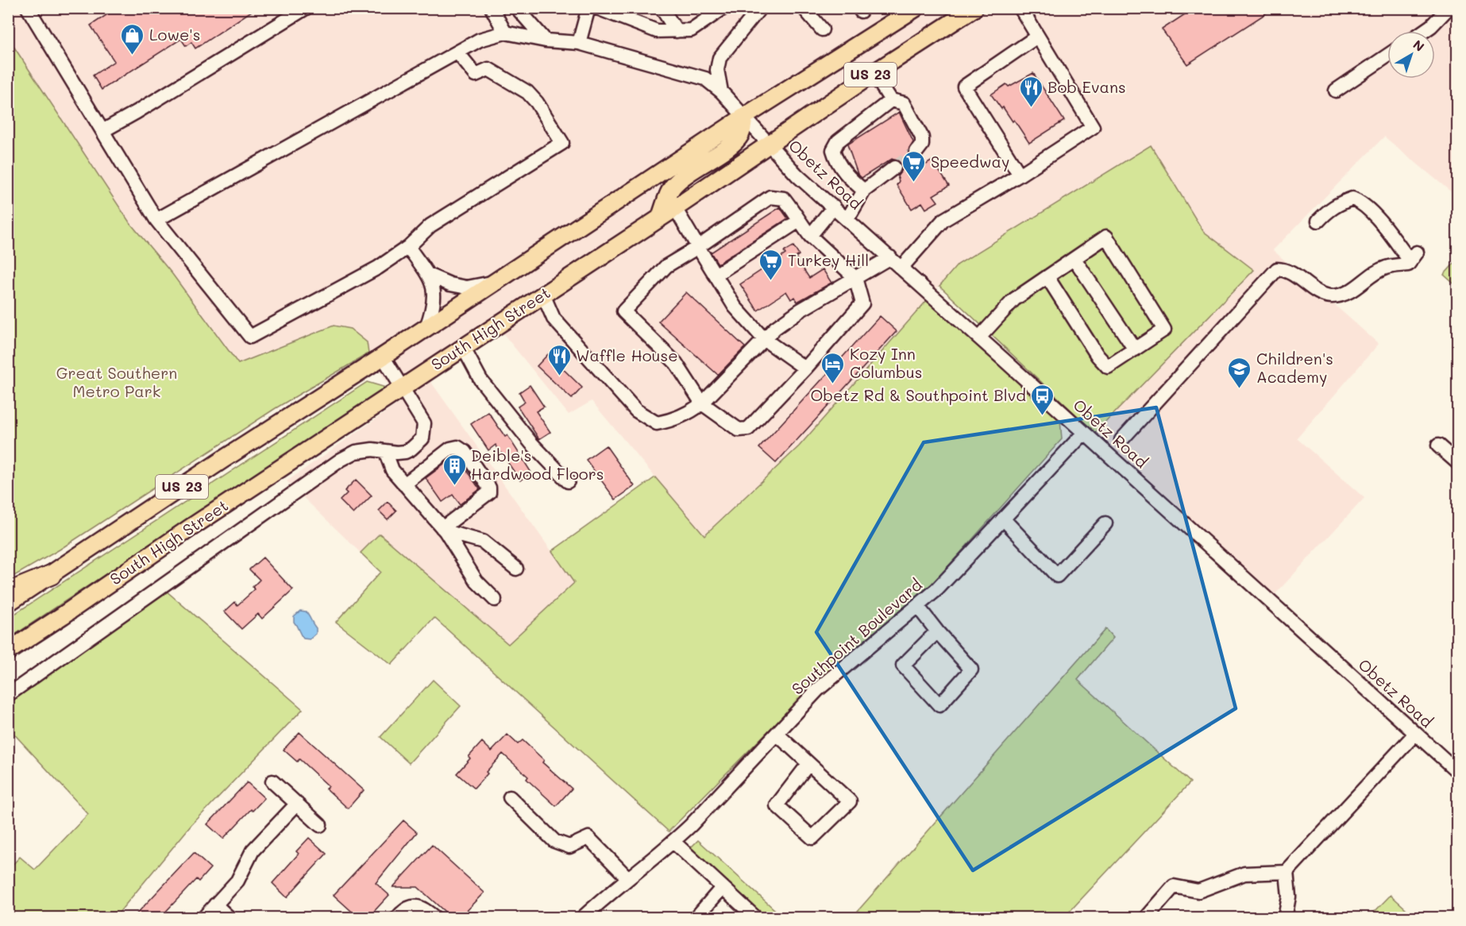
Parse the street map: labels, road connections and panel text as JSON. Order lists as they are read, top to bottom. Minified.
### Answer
{"streets":{"main road":["US 23","South High Street"],"street":["Obetz Road","Southpoint Boulevard"]},"crossings":[["US 23","Obetz Road"],["Obetz Road","South High Street"],["Obetz Road","Southpoint Boulevard"]],"parks":["Great Southern Metro Park"],"places":{"shop":["Lowe's"],"restaurant":["Bob Evans","Waffle House"],"supermarket":["Speedway","Turkey Hill"],"hotel":["Kozy Inn Columbus"],"school or university":["Children's Academy"],"bus stop":["Obetz Rd & Southpoint Blvd"],"building":["Deible's Hardwood Floors"]},"north":"top right"}
